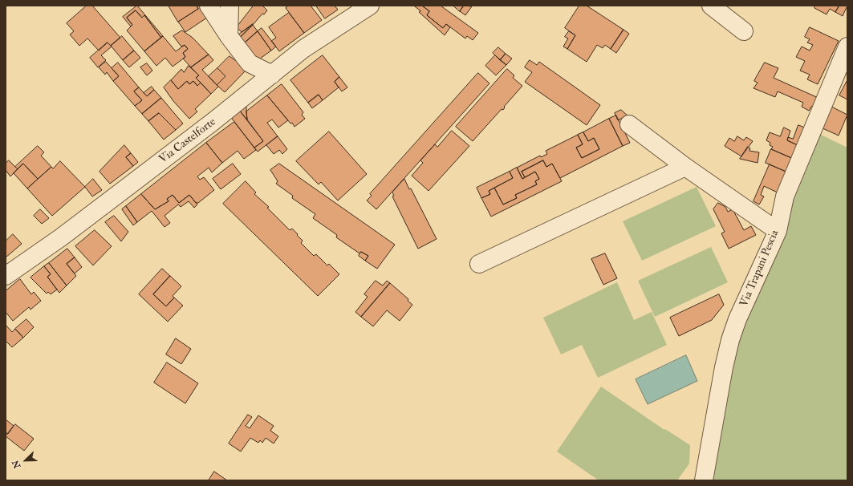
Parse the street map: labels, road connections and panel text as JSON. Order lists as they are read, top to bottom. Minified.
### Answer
{"streets":{"street":["Via Castelforte","Via Trapani Pescia"]},"north":"bottom left"}
